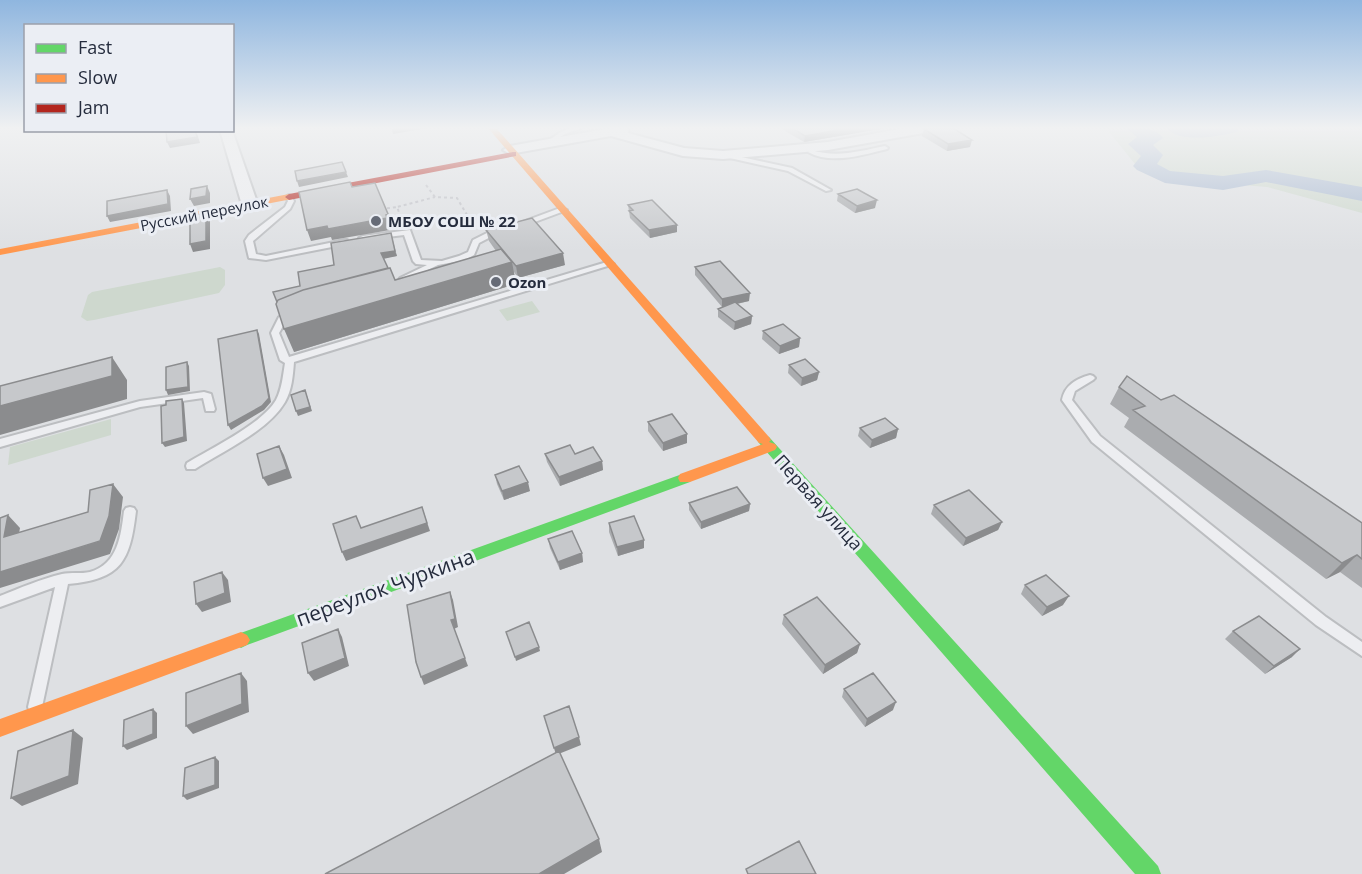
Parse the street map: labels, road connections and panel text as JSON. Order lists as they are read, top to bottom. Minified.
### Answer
{"streets":{"street":["Русский переулок","Первая улица","переулок Чуркина"]},"crossings":[["Первая улица","переулок Чуркина"]],"places":["МБОУ СОШ № 22","Ozon"],"legend":["Fast","Slow","Jam"]}
